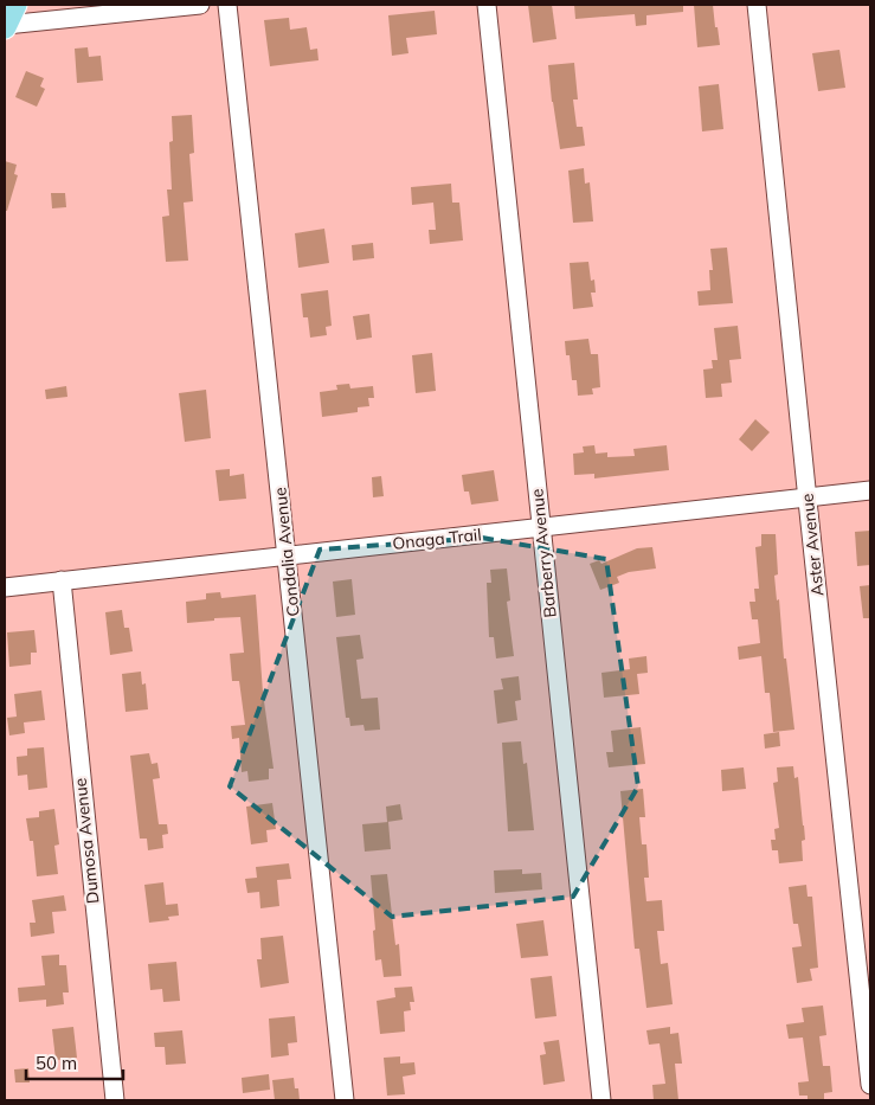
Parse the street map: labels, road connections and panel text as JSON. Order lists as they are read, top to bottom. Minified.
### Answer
{"streets":{"street":["Onaga Trail","Aster Avenue","Condalia Avenue","Barberry Avenue","Dumosa Avenue"]},"crossings":[["Onaga Trail","Aster Avenue"],["Onaga Trail","Condalia Avenue"],["Onaga Trail","Barberry Avenue"],["Onaga Trail","Dumosa Avenue"]],"scale_bar":"50 m"}
